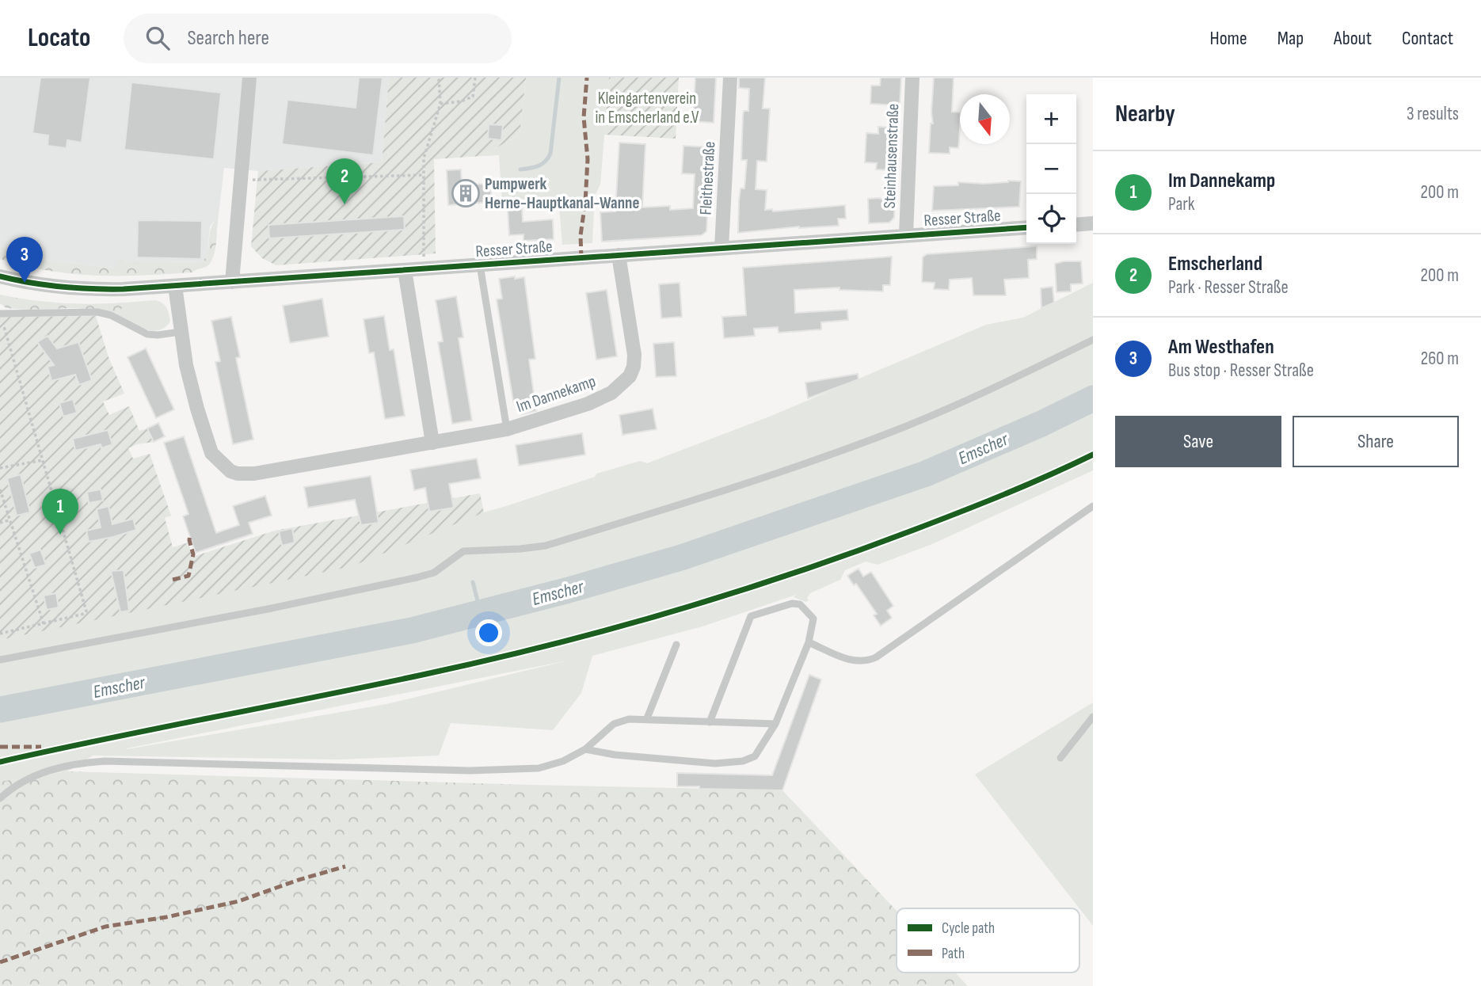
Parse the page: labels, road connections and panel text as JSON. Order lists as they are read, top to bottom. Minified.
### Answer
{"streets":{"street":["Steinhausenstraße","Fleithestraße","Resser Straße","Im Dannekamp"]},"crossings":[["Steinhausenstraße","Resser Straße"],["Fleithestraße","Resser Straße"],["Resser Straße","Im Dannekamp"]],"water":["Emscher"],"parks":["Kleingartenverein in Emscherland e.V"],"places":{"building":["Pumpwerk Herne-Hauptkanal-Wanne"]},"legend":["Cycle path","Path"],"north":"bottom","page":{"header":"Locato","search":"Search here","nav":["Home","Map","About","Contact"],"heading":["Nearby","3 results"],"map_buttons":["+","−"],"list":[{"mark":"1","name":"Im Dannekamp","note":"Park","value":"200 m"},{"mark":"2","name":"Emscherland","note":"Park · Resser Straße","value":"200 m"},{"mark":"3","name":"Am Westhafen","note":"Bus stop · Resser Straße","value":"260 m"}],"pins":["2","3","1"],"buttons":["Save","Share"]}}
